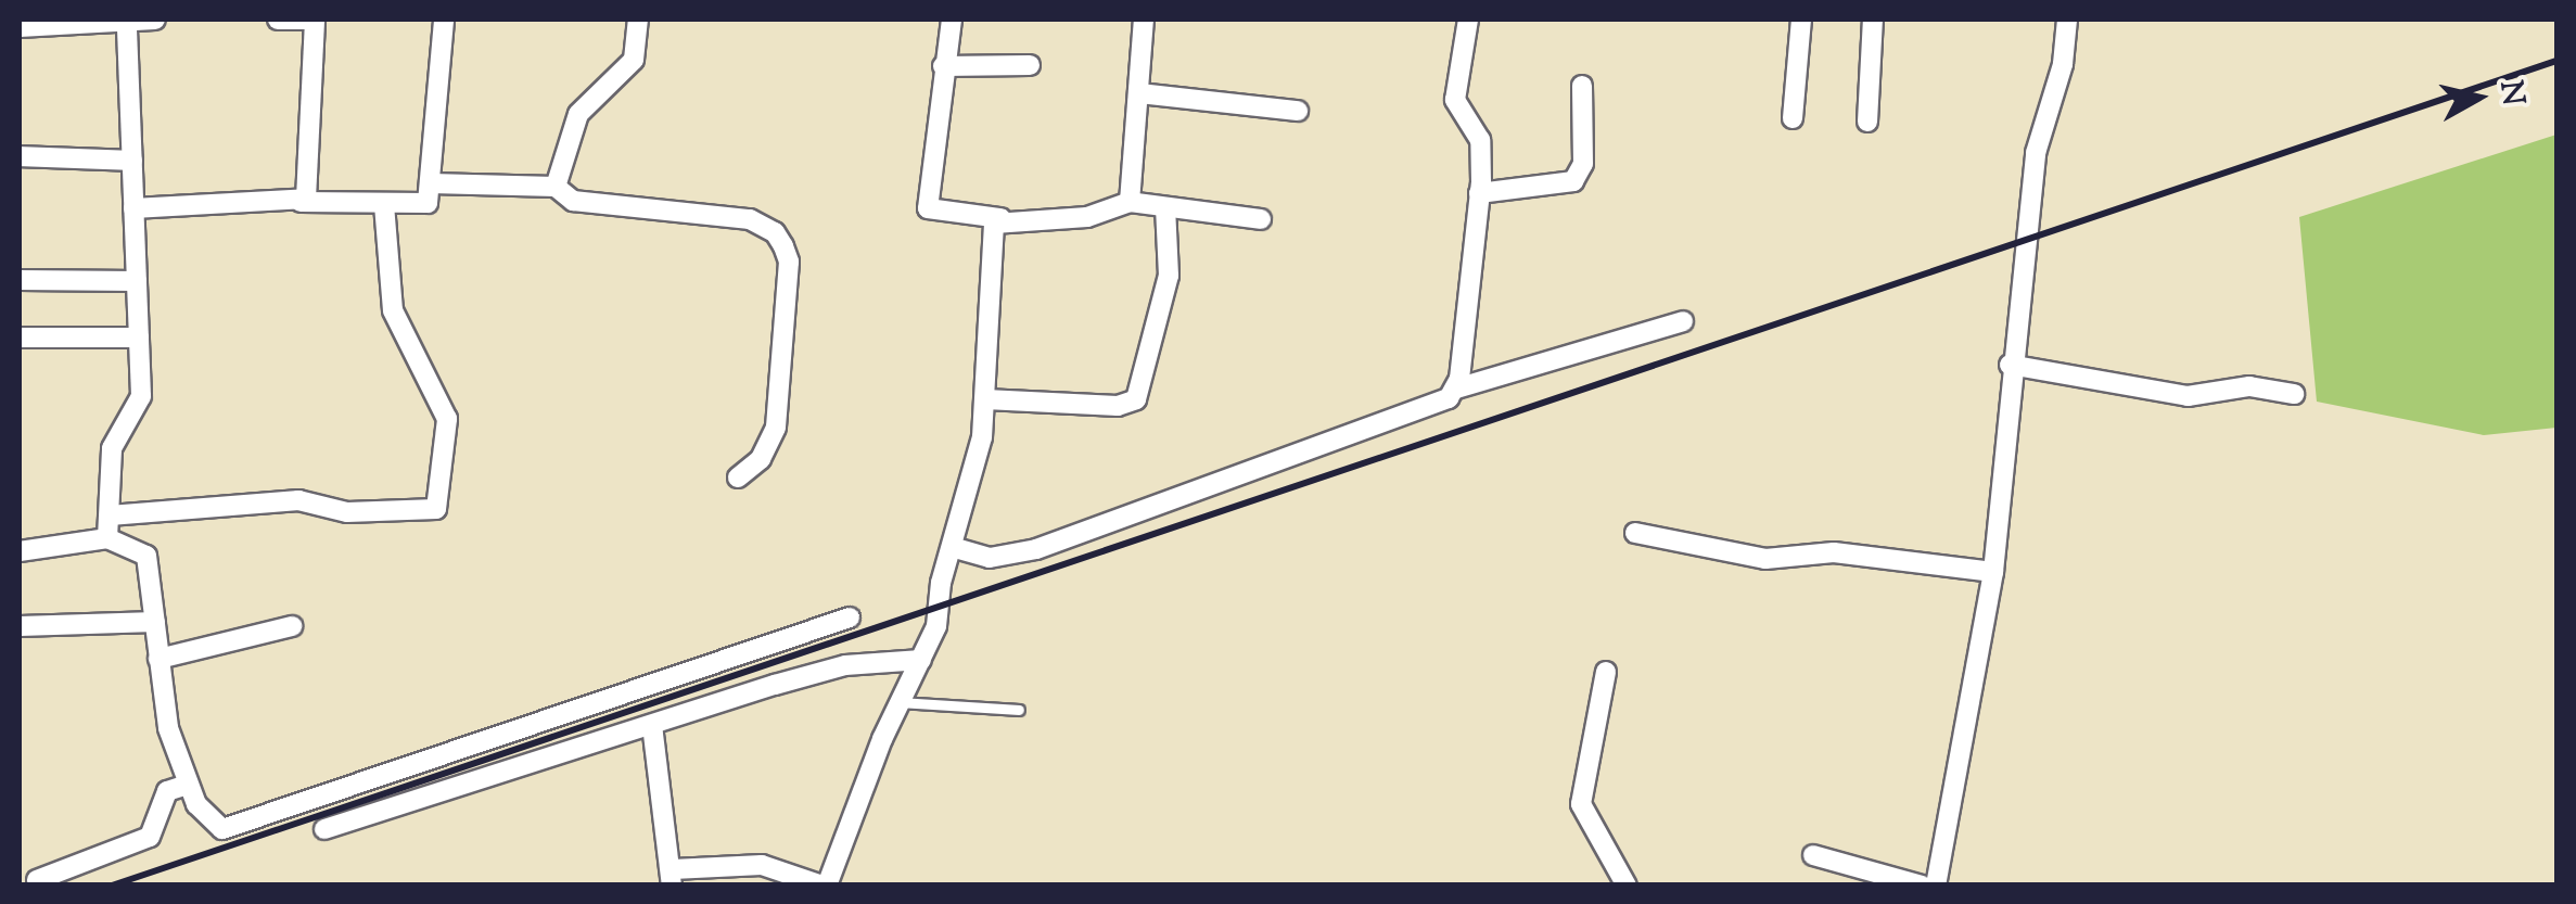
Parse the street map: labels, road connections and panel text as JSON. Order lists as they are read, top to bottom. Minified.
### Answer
{"north":"right"}
